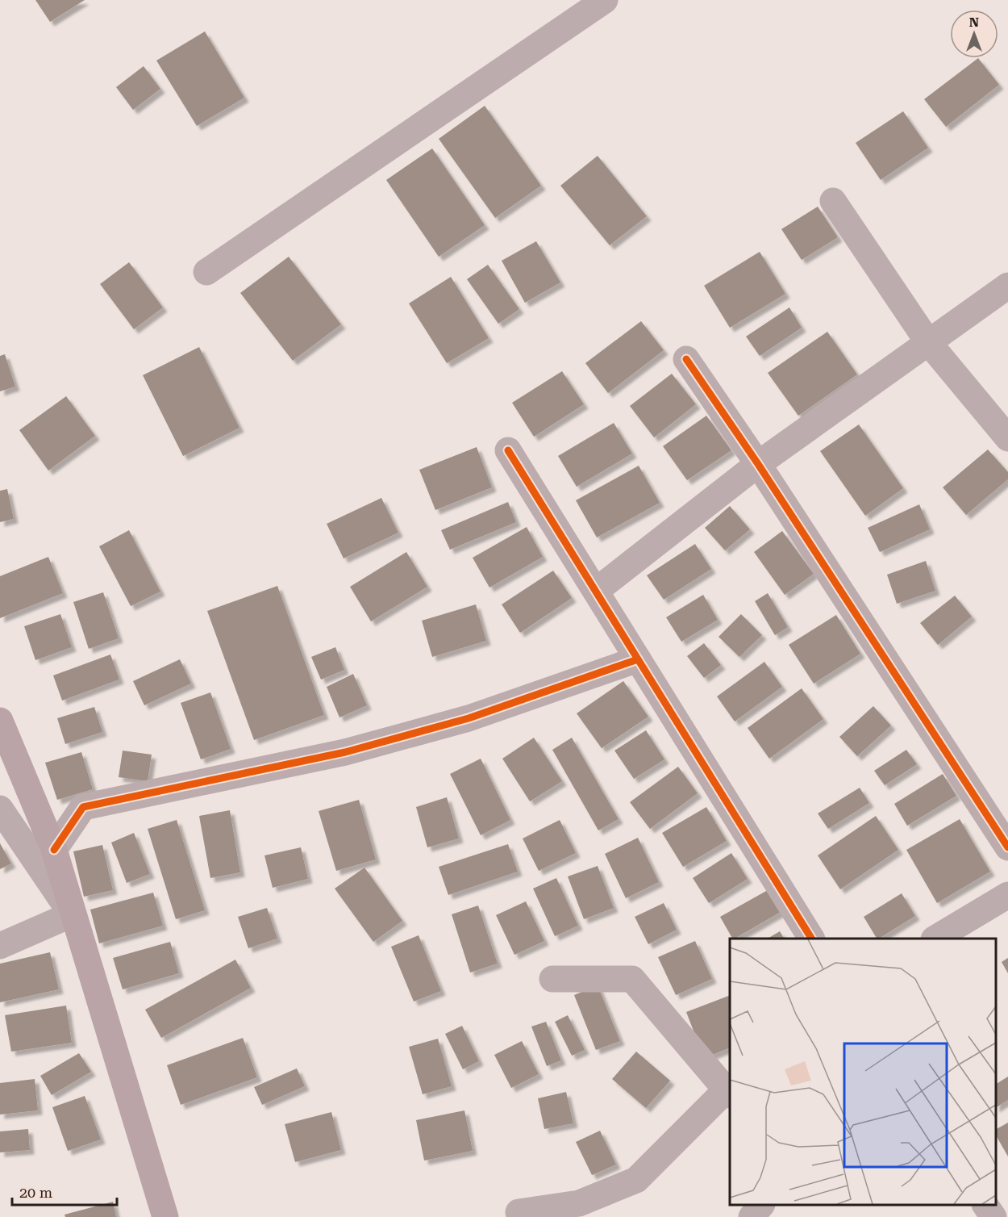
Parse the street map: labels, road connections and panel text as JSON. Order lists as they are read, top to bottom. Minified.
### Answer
{"scale_bar":"20 m","north":"top"}
